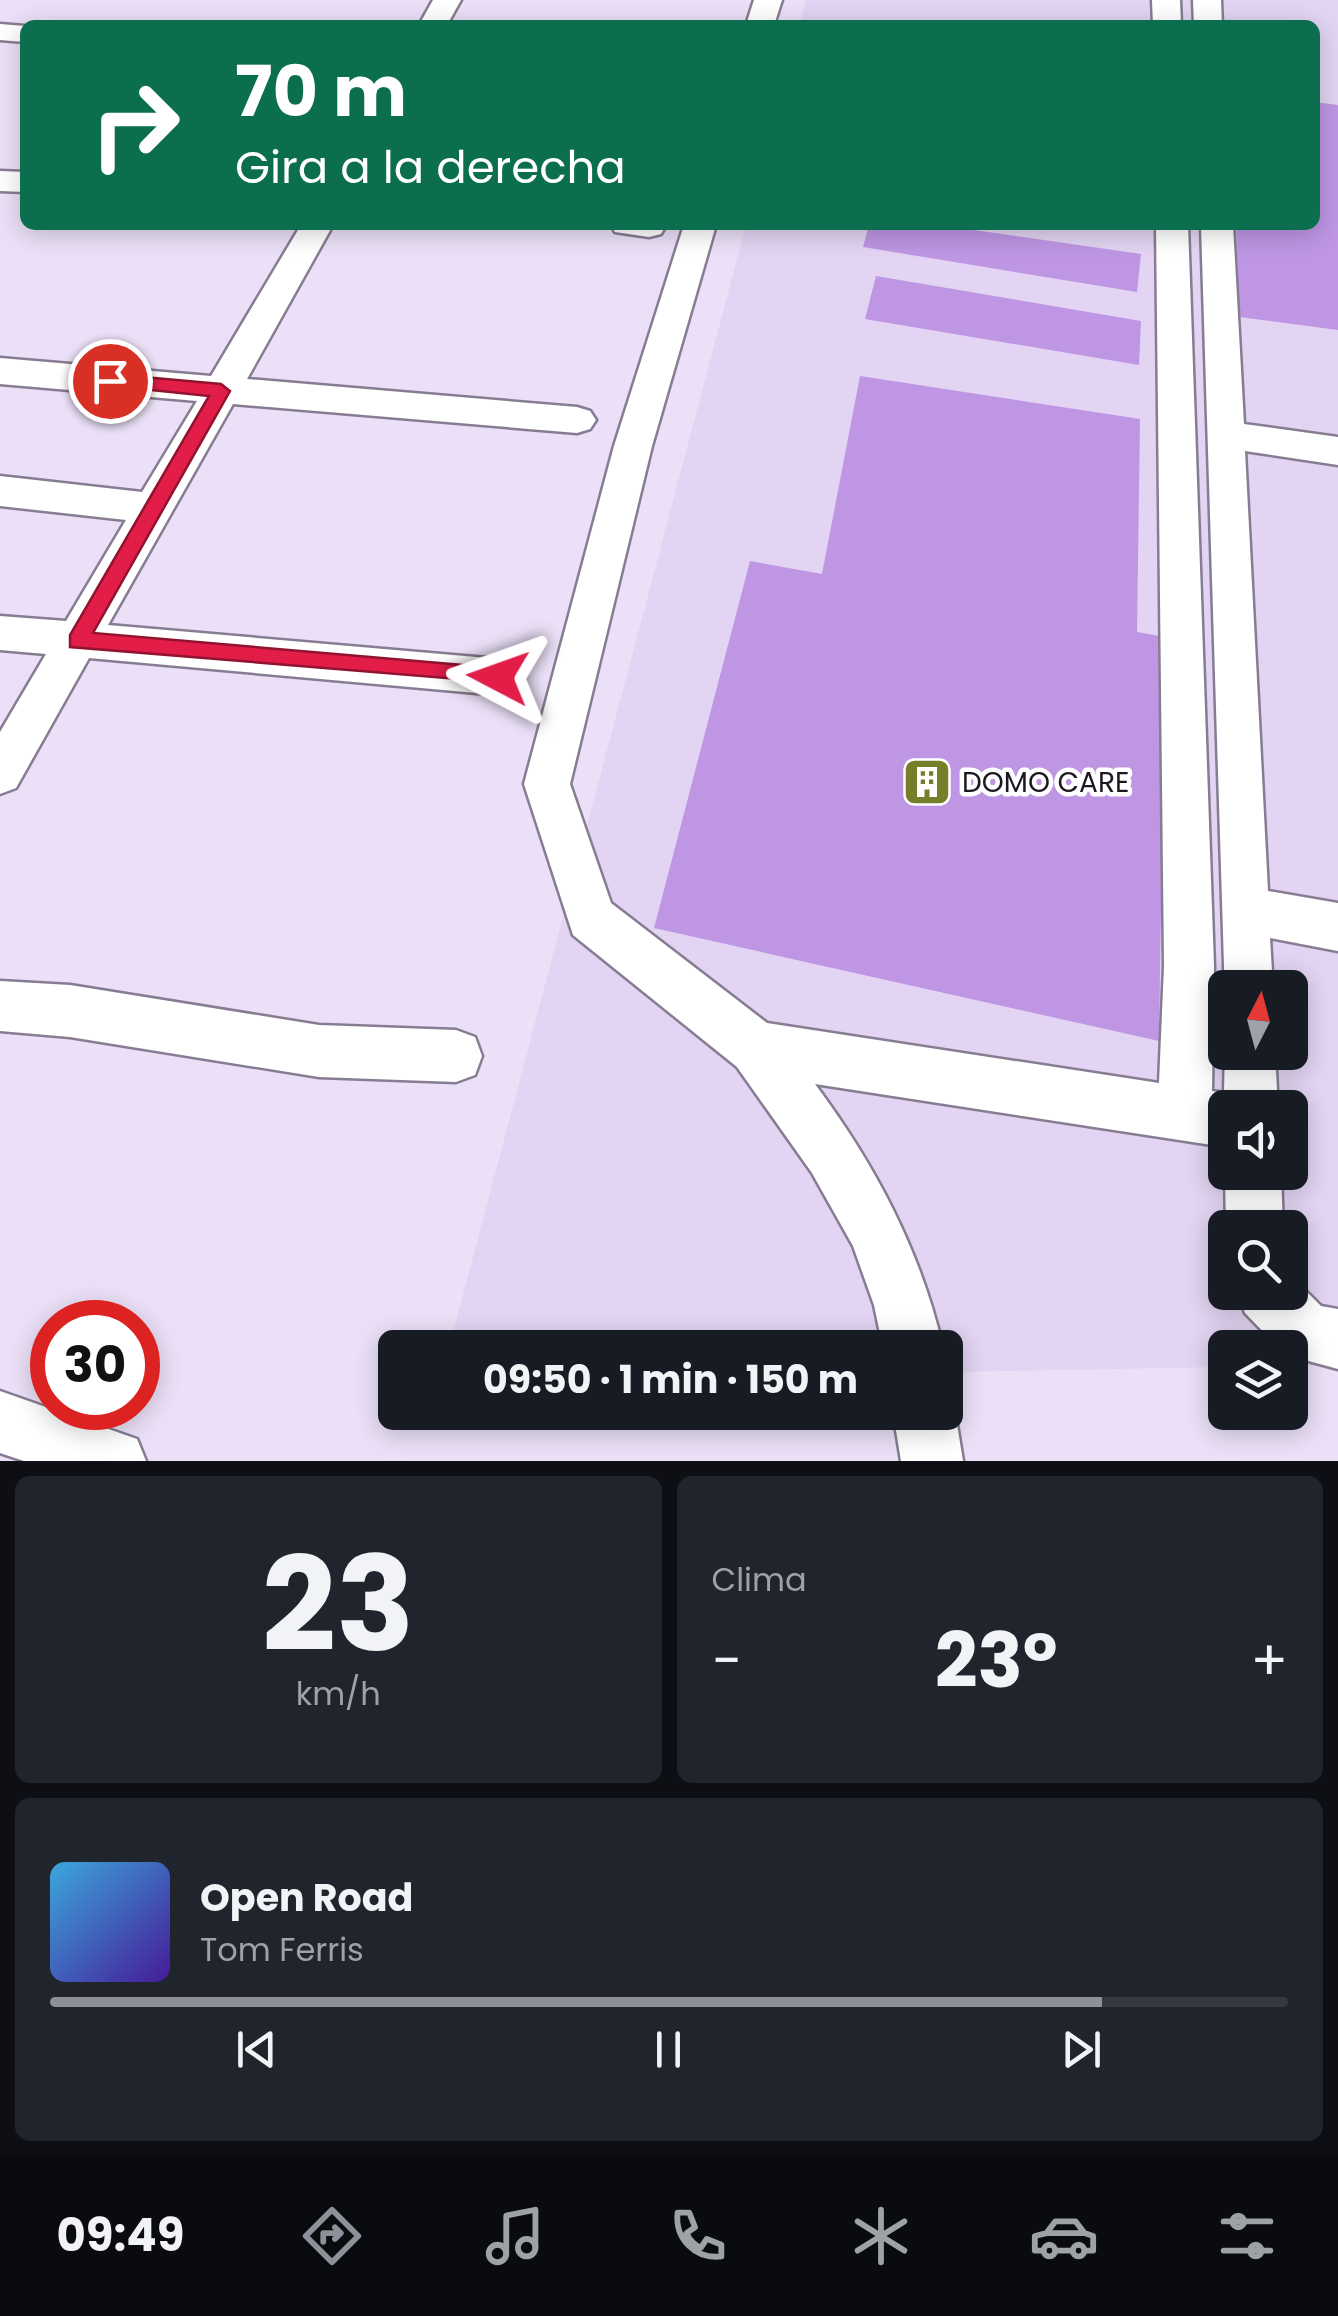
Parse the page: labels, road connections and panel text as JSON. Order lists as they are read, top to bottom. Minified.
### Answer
{"places":{"building":["DOMO CARE"]},"north":"top","page":{"turn":["70 m","Gira a la derecha"],"limit":"30","trip":"09:50 · 1 min · 150 m","tile":[["23","km/h"],"Clima"],"heat":["−","23°","+"],"song":["Open Road","Tom Ferris"],"tabs":"09:49"}}
